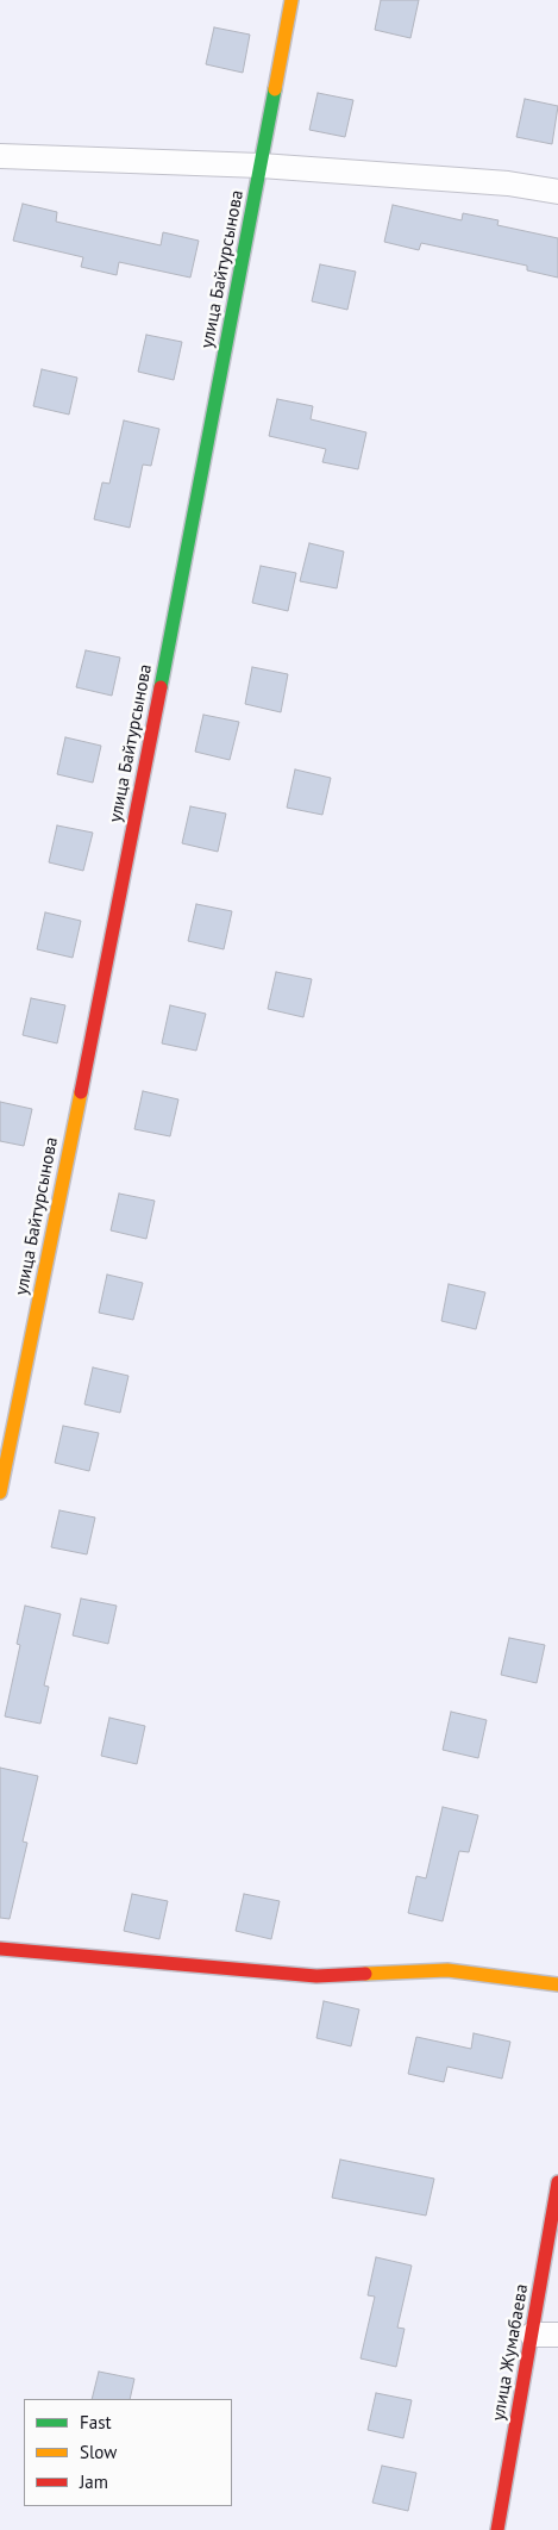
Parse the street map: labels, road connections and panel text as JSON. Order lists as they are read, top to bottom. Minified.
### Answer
{"streets":{"street":["улица Байтурсынова","улица Жумабаева"]},"legend":["Fast","Slow","Jam"]}
